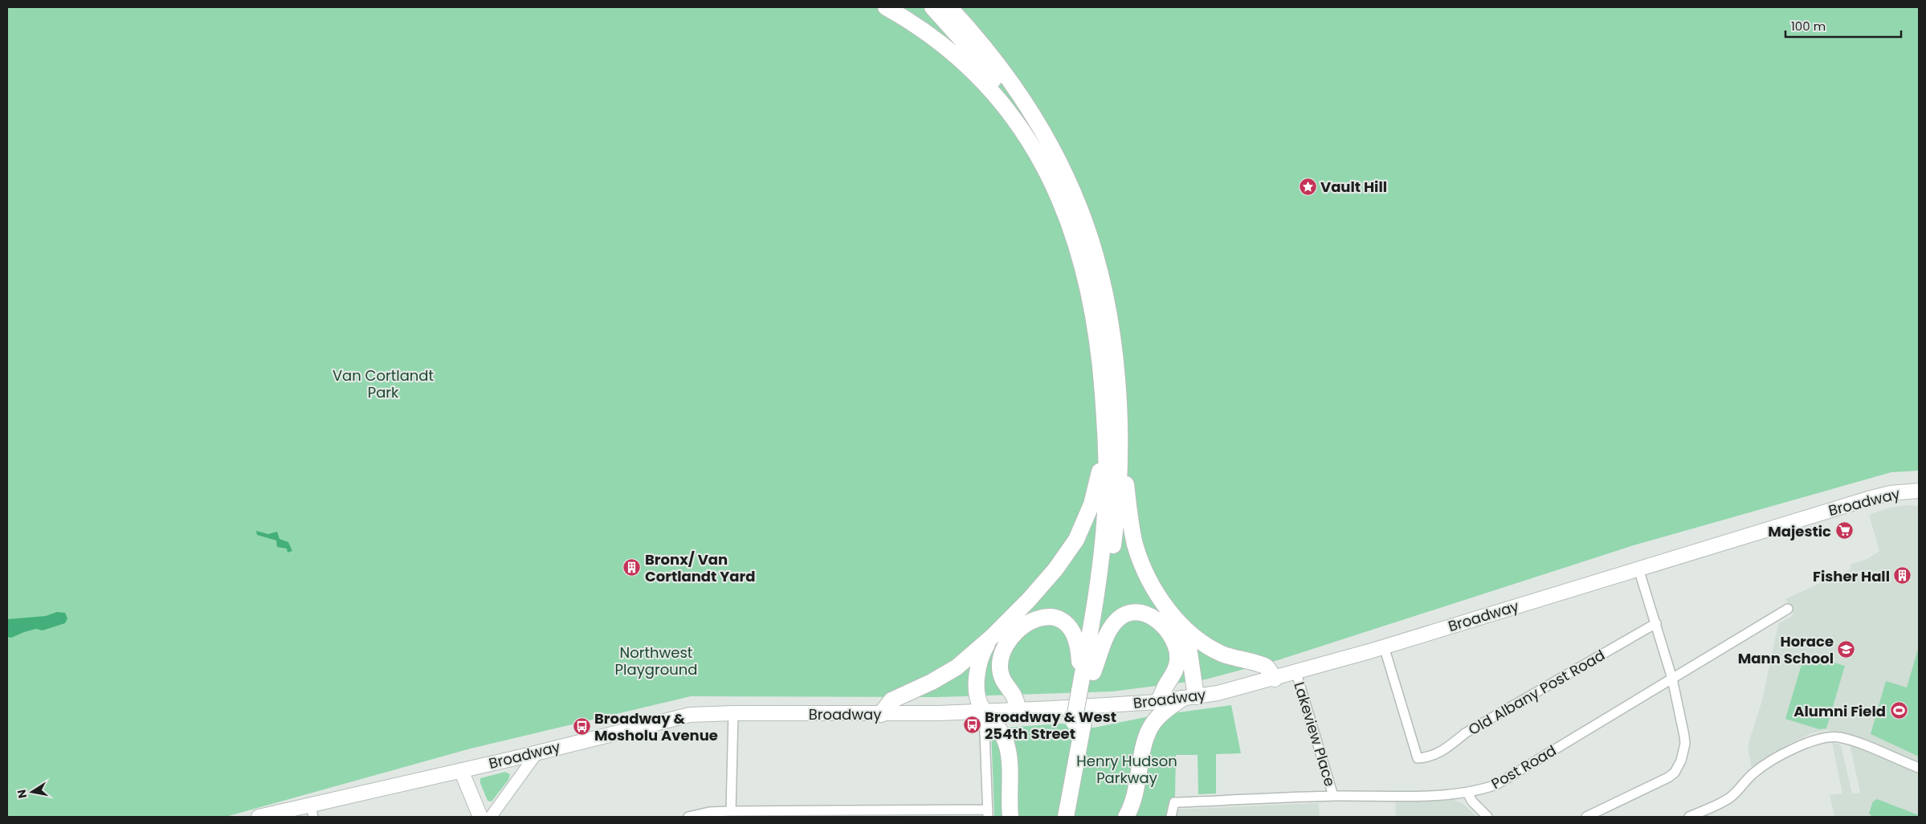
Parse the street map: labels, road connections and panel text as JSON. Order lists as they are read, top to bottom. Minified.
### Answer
{"streets":{"main road":["Broadway"],"street":["Old Albany Post Road","Lakeview Place","Post Road"]},"crossings":[["Broadway","Old Albany Post Road"],["Broadway","Lakeview Place"],["Lakeview Place","Post Road"]],"parks":["Van Cortlandt Park","Northwest Playground","Henry Hudson Parkway"],"places":{"place":["Vault Hill"],"supermarket":["Majestic"],"building":["Bronx/ Van Cortlandt Yard","Fisher Hall"],"school or university":["Horace Mann School"],"sports":["Alumni Field"],"bus stop":["Broadway & West 254th Street","Broadway & Mosholu Avenue"]},"scale_bar":"100 m","north":"left"}
